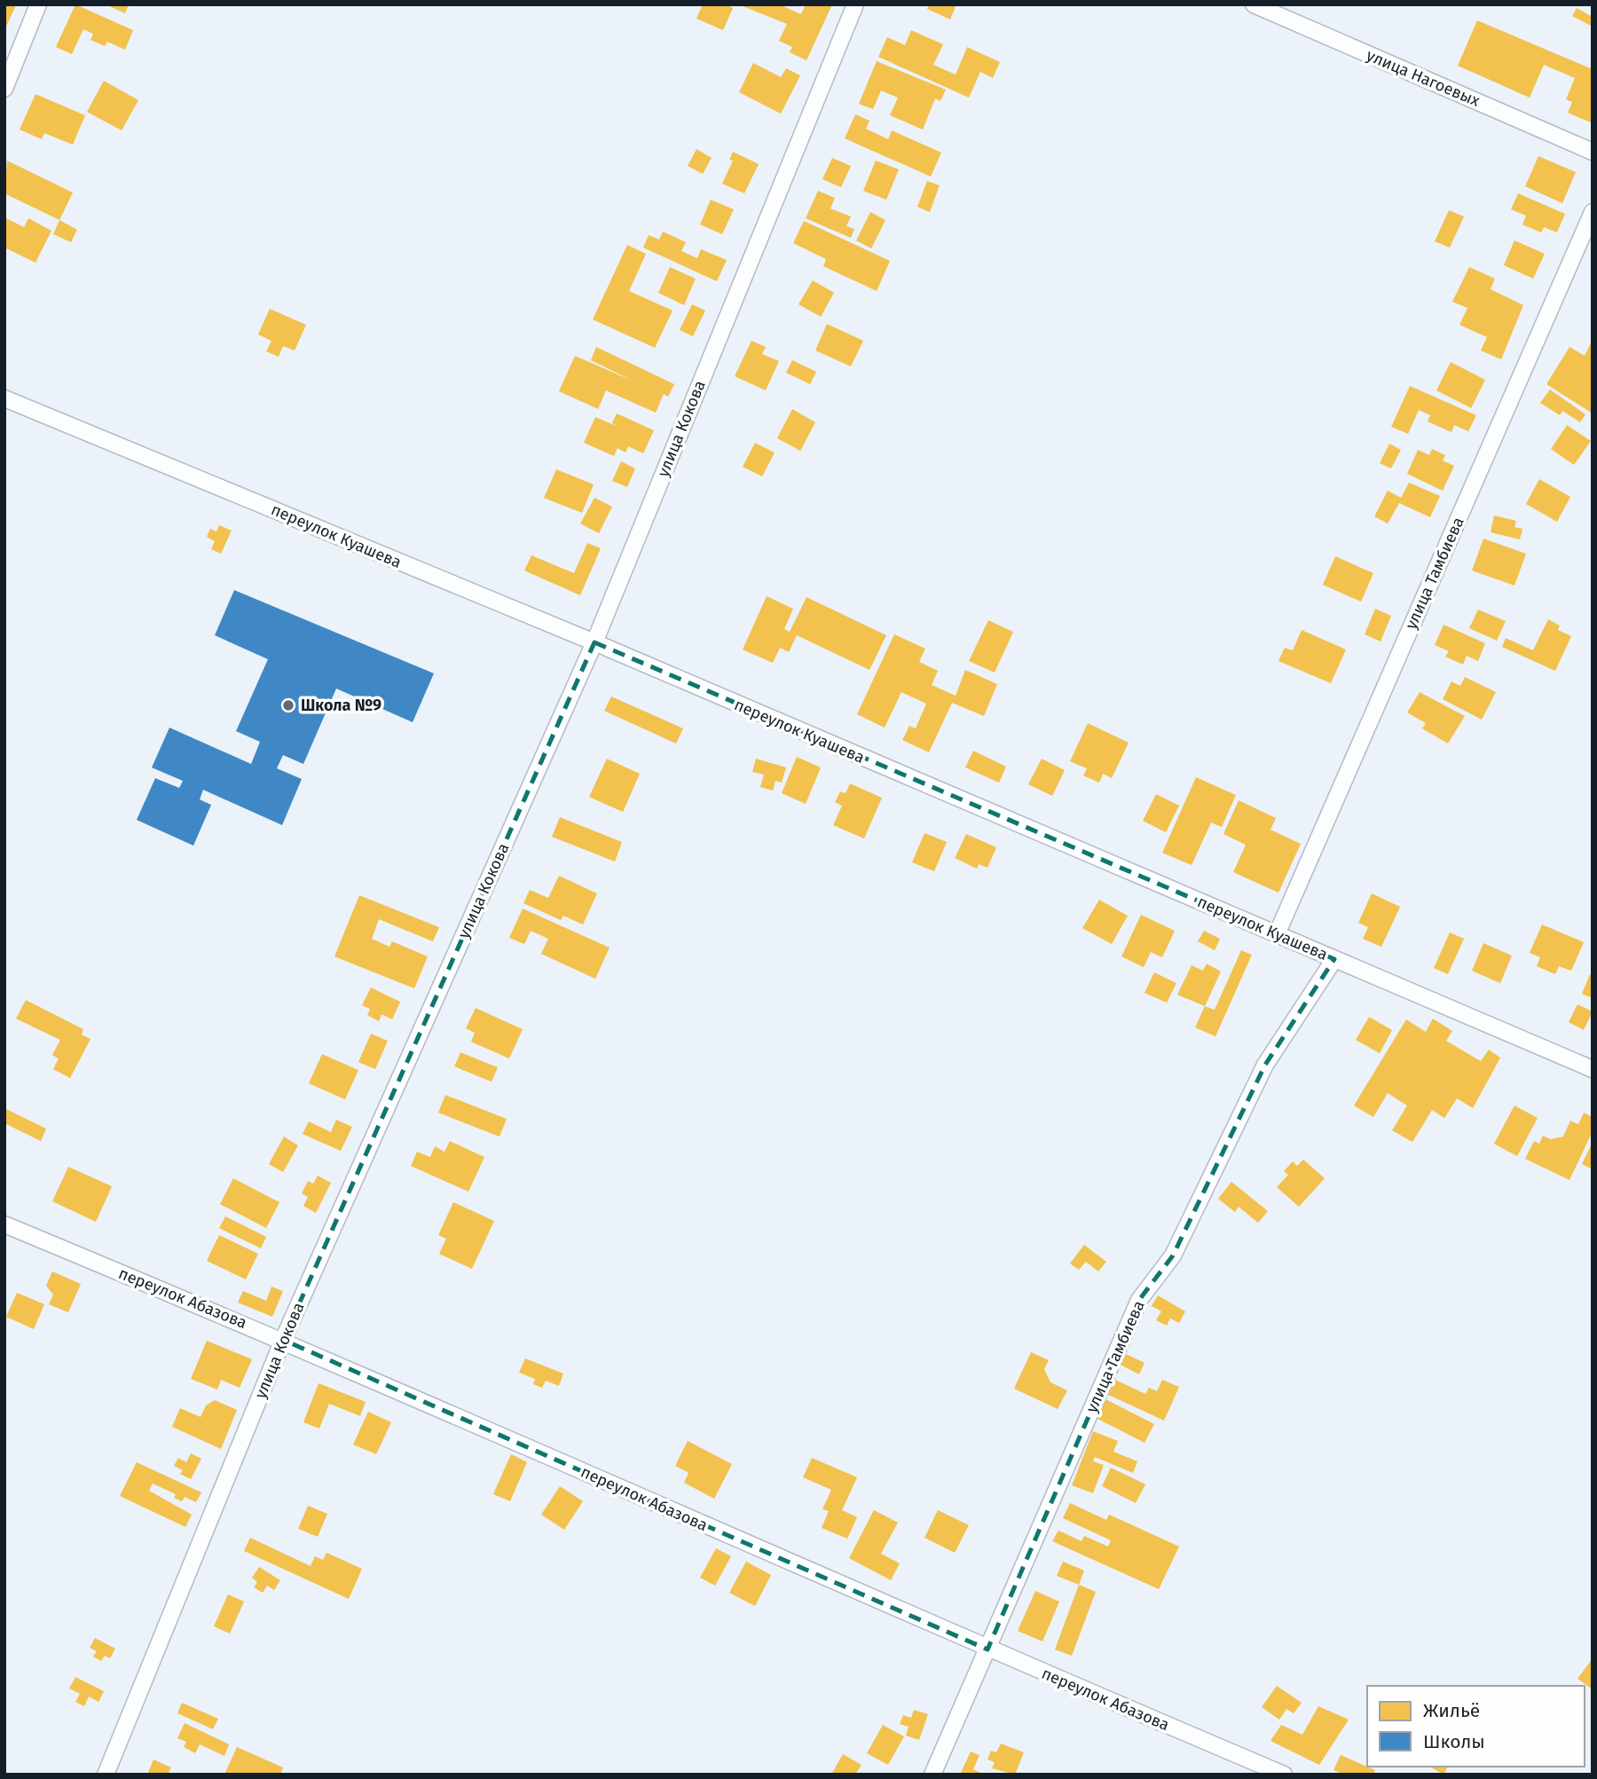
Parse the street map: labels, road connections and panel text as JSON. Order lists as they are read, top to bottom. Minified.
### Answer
{"streets":{"street":["улица Нагоевых","улица Кокова","переулок Куашева","улица Тамбиева","переулок Абазова"]},"crossings":[["улица Кокова","переулок Куашева"],["улица Кокова","переулок Абазова"],["переулок Куашева","улица Тамбиева"],["улица Тамбиева","переулок Абазова"]],"places":["Школа №9"],"legend":["Жильё","Школы"]}
